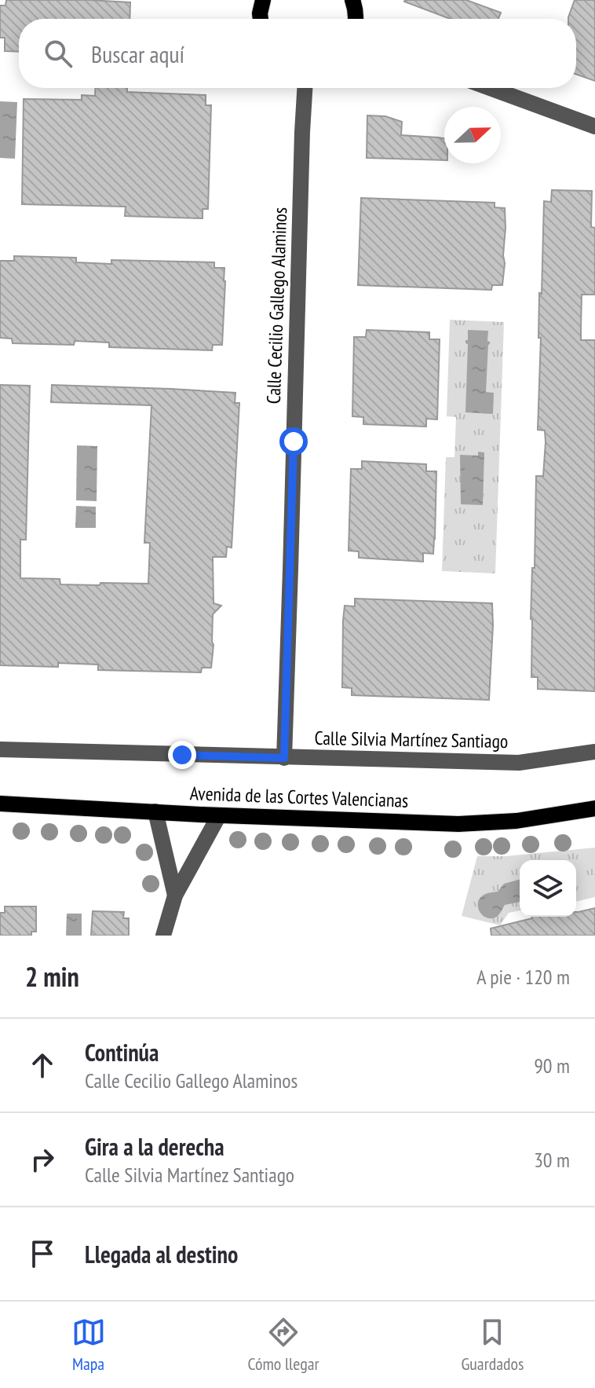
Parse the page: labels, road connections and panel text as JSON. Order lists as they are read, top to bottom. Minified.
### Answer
{"streets":{"main road":["Avenida de las Cortes Valencianas"],"street":["Calle Cecilio Gallego Alaminos","Calle Silvia Martínez Santiago"]},"crossings":[["Calle Cecilio Gallego Alaminos","Calle Silvia Martínez Santiago"]],"north":"right","page":{"search":"Buscar aquí","heading":["2 min","A pie · 120 m"],"list":[["Continúa","Calle Cecilio Gallego Alaminos","90 m"],["Gira a la derecha","Calle Silvia Martínez Santiago","30 m"],"Llegada al destino"],"nav":["Mapa","Cómo llegar","Guardados"]}}
